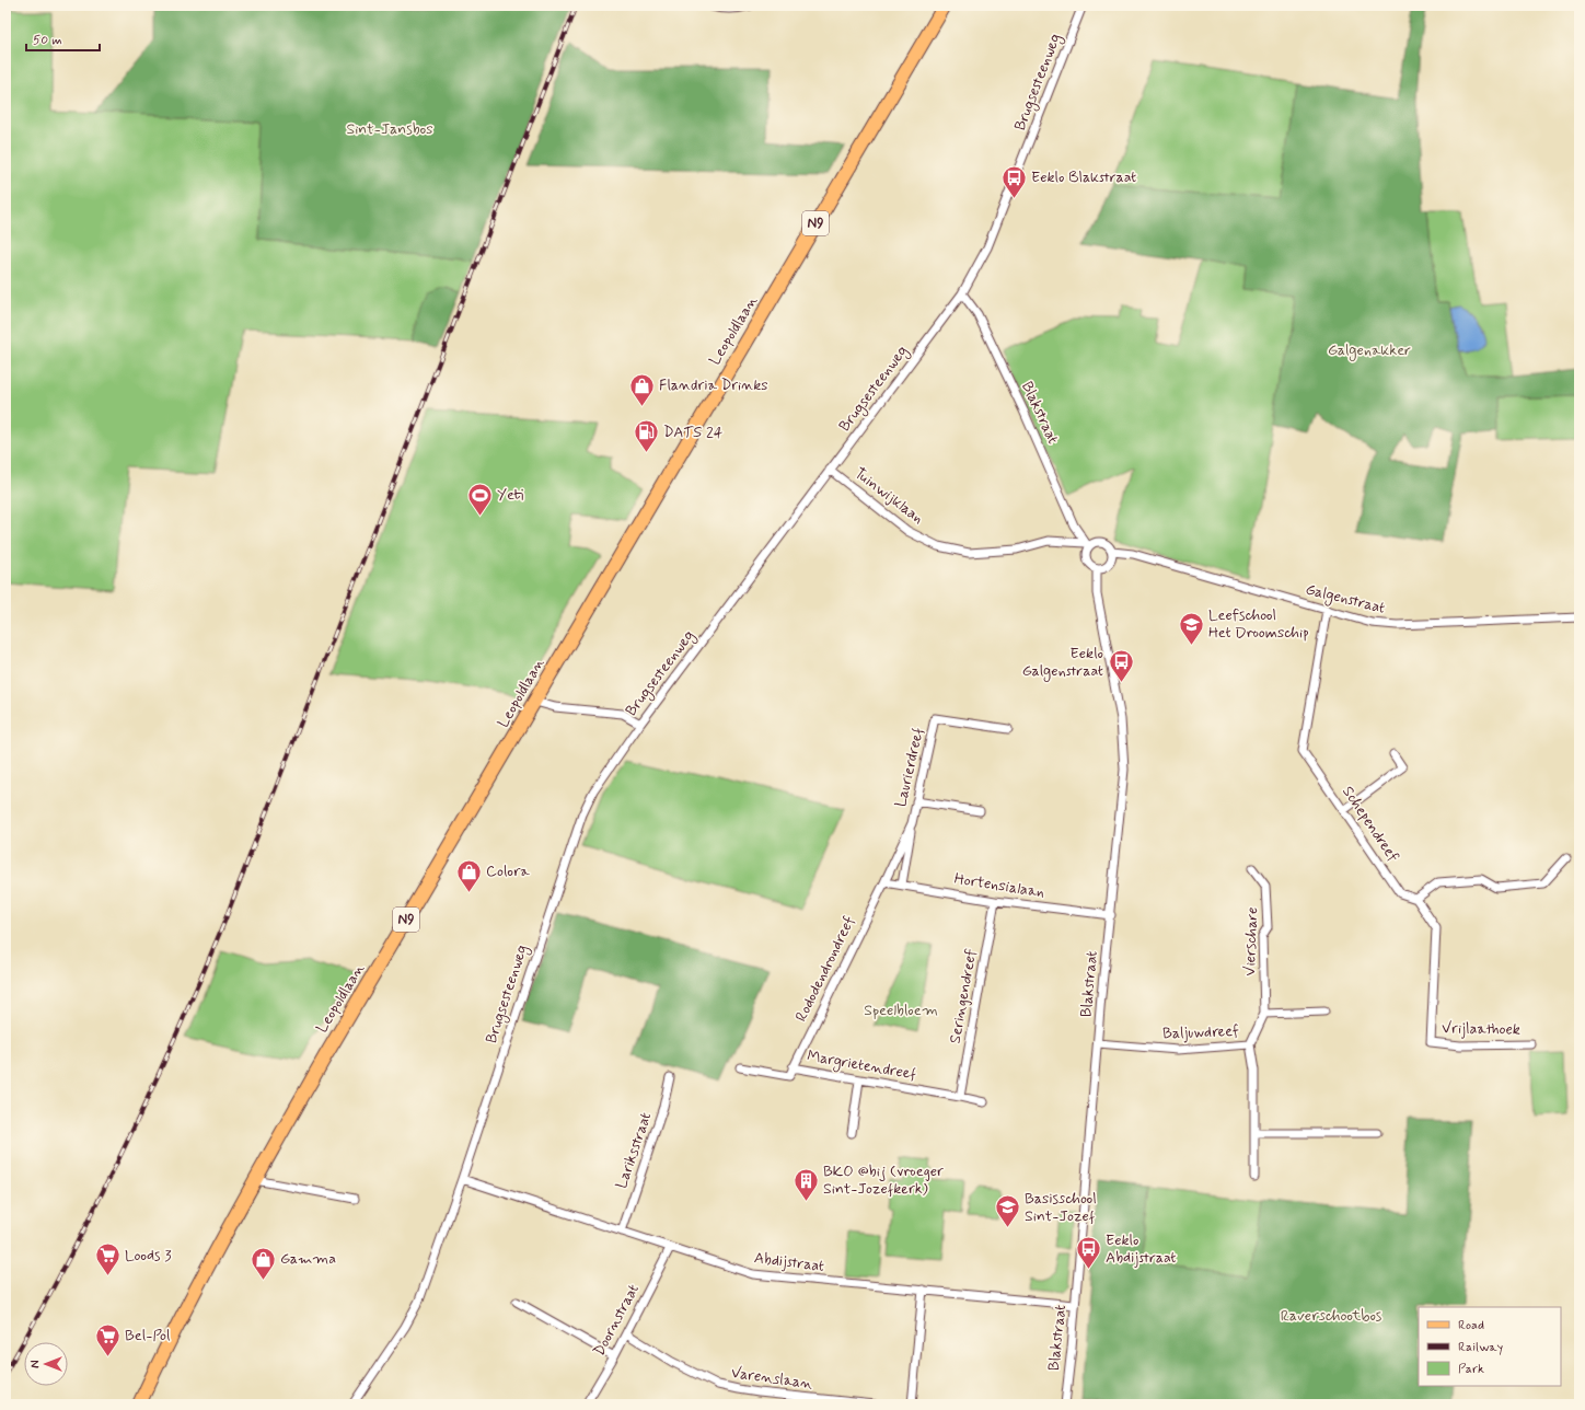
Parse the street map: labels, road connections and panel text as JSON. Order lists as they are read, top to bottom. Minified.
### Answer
{"streets":{"main road":["N9","Leopoldlaan"],"street":["Brugsesteenweg","Blakstraat","Tuinwijklaan","Galgenstraat","Laurierdreef","Schependreef","Hortensialaan","Vierschare","Rododendrondreef","Seringendreef","Vrijlaathoek","Baljuwdreef","Margrietendreef","Lariksstraat","Abdijstraat","Doornstraat","Varenslaan"]},"crossings":[["Brugsesteenweg","Blakstraat"],["Brugsesteenweg","Tuinwijklaan"],["Brugsesteenweg","Abdijstraat"],["Blakstraat","Tuinwijklaan"],["Blakstraat","Galgenstraat"],["Blakstraat","Hortensialaan"],["Blakstraat","Baljuwdreef"],["Blakstraat","Abdijstraat"],["Tuinwijklaan","Galgenstraat"],["Galgenstraat","Schependreef"],["Laurierdreef","Hortensialaan"],["Laurierdreef","Rododendrondreef"],["Schependreef","Vrijlaathoek"],["Hortensialaan","Rododendrondreef"],["Hortensialaan","Seringendreef"],["Vierschare","Baljuwdreef"],["Rododendrondreef","Margrietendreef"],["Seringendreef","Margrietendreef"],["Lariksstraat","Abdijstraat"],["Abdijstraat","Doornstraat"],["Doornstraat","Varenslaan"]],"parks":["Sint-Jansbos","Galgenakker","Speelbloem","Raverschootbos"],"places":{"bus stop":["Eeklo Blakstraat","Eeklo Galgenstraat","Eeklo Abdijstraat"],"shop":["Flandria Drinks","Colora","Gamma"],"fuel station":["DATS 24"],"sports":["Yeti"],"school or university":["Leefschool Het Droomschip","Basisschool Sint-Jozef"],"building":["BKO @bij (vroeger Sint-Jozefkerk)"],"supermarket":["Loods 3","Bel-Pol"]},"legend":["Road","Railway","Park"],"scale_bar":"50 m","north":"left"}
